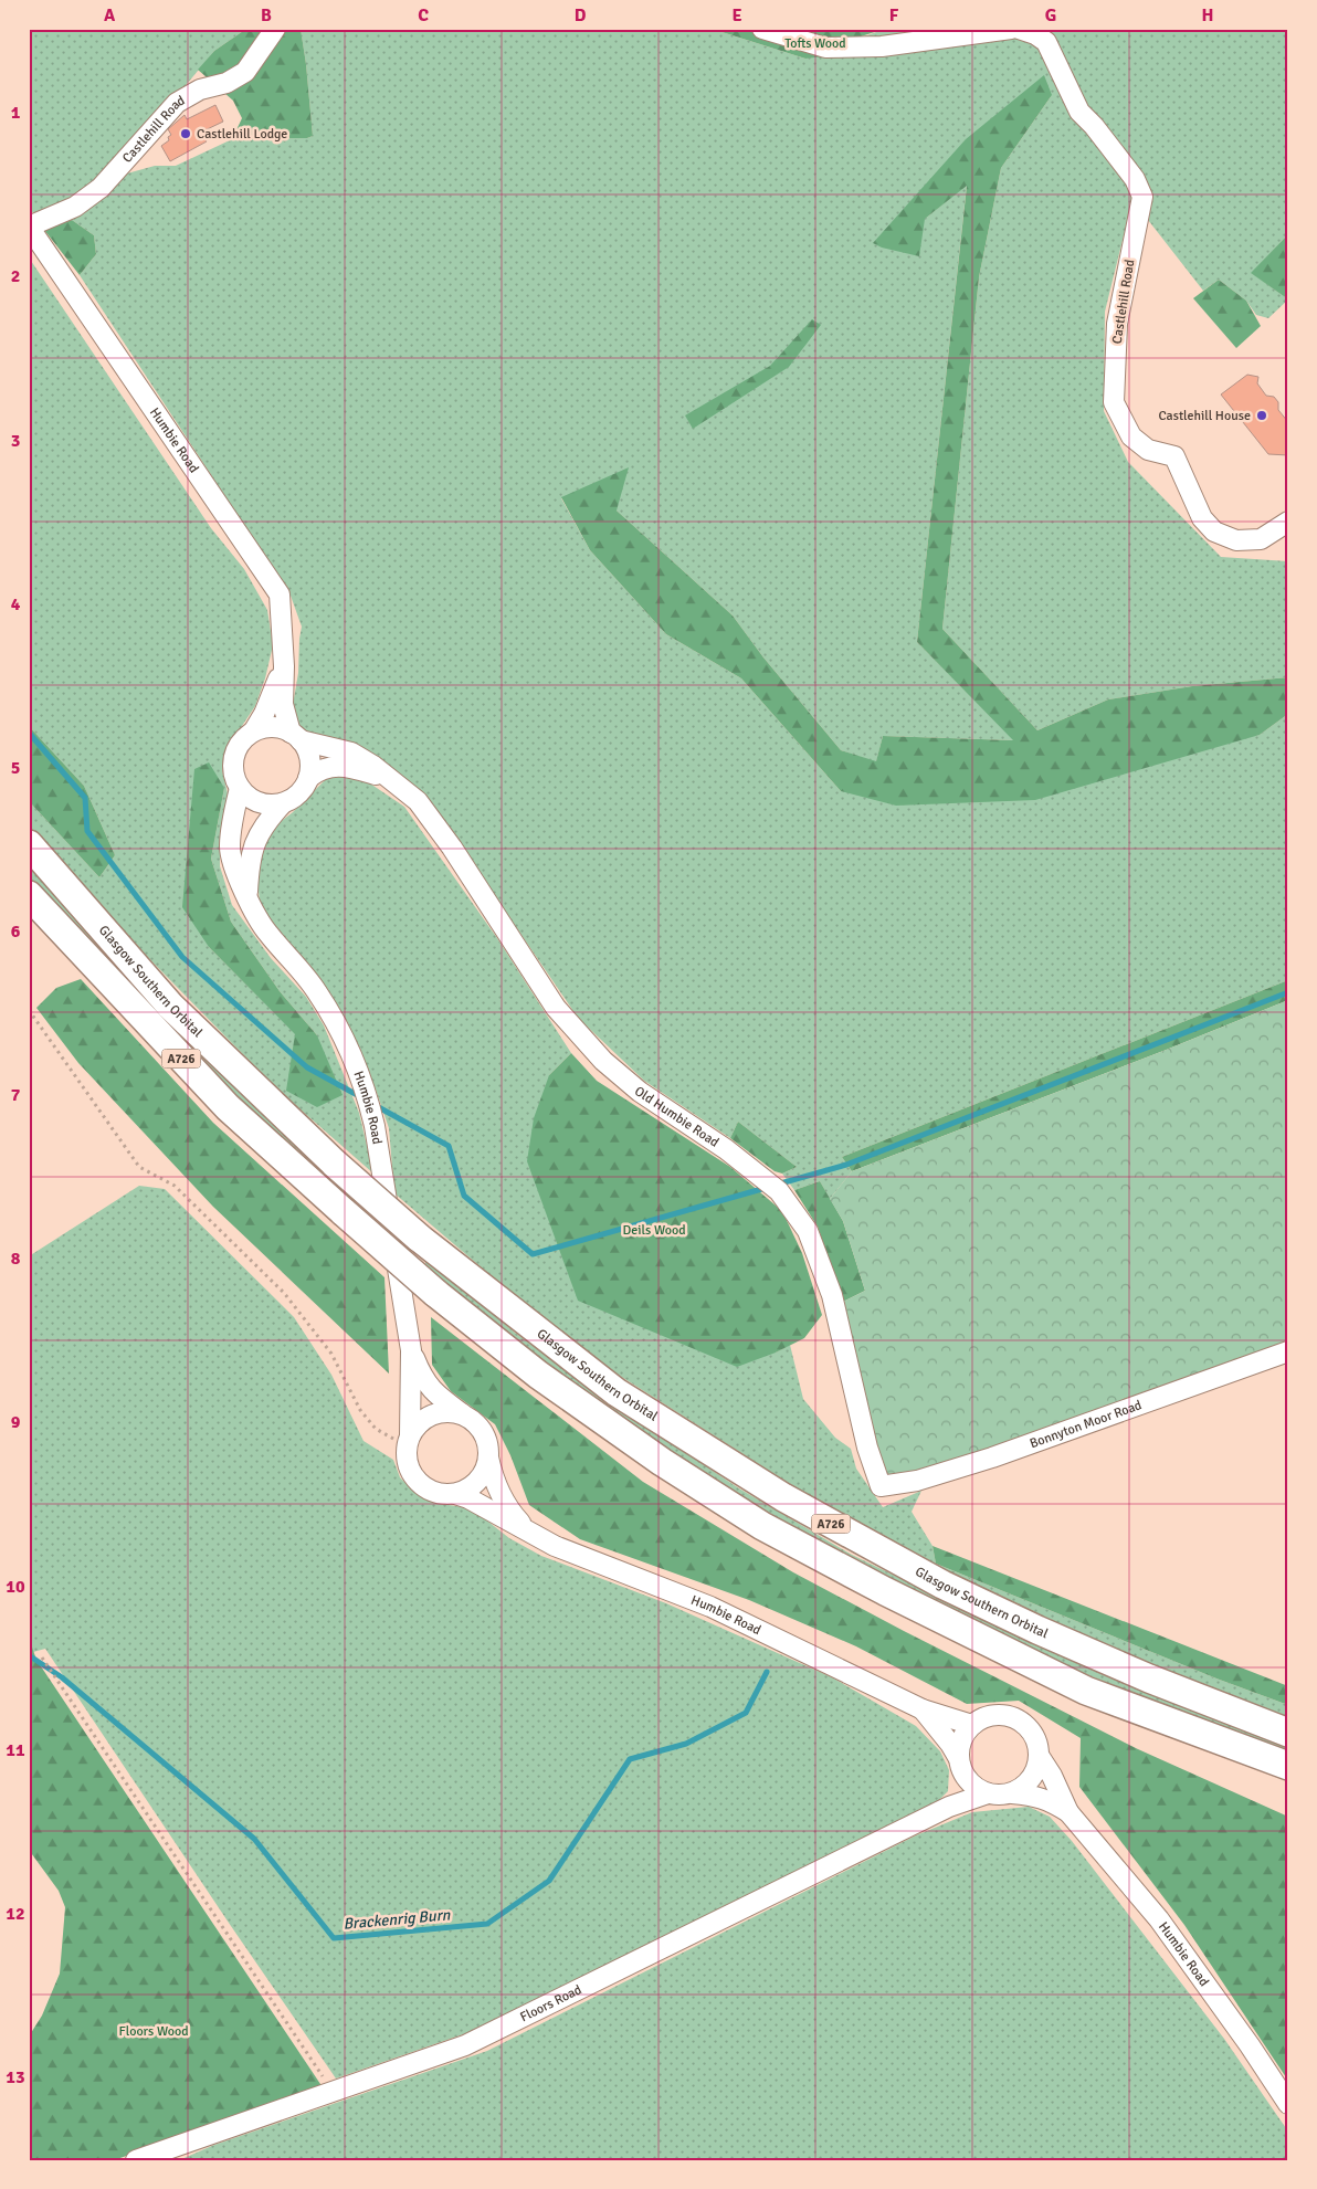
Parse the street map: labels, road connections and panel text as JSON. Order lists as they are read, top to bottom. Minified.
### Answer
{"streets":{"highway":["Glasgow Southern Orbital","A726"],"street":["Castlehill Road","Humbie Road","Old Humbie Road","Bonnyton Moor Road","Floors Road"]},"crossings":[["Castlehill Road","Humbie Road"],["Humbie Road","Old Humbie Road"],["Humbie Road","Floors Road"],["Old Humbie Road","Bonnyton Moor Road"]],"water":["Brackenrig Burn"],"parks":["Tofts Wood","Deils Wood","Floors Wood"],"places":["Castlehill Lodge","Castlehill House"],"grid":{"columns":["A","B","C","D","E","F","G","H"],"rows":["1","2","3","4","5","6","7","8","9","10","11","12","13"]}}
